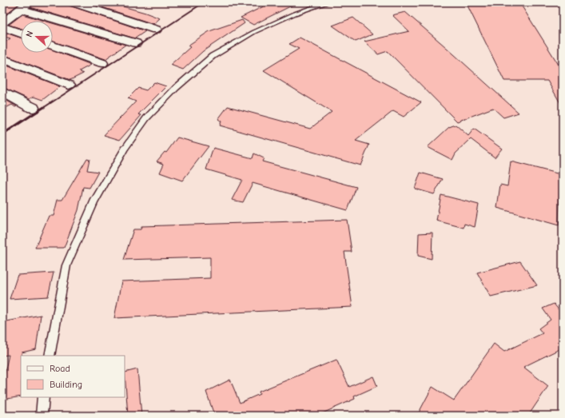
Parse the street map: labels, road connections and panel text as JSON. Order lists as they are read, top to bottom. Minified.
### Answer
{"legend":["Road","Building"],"north":"left"}
